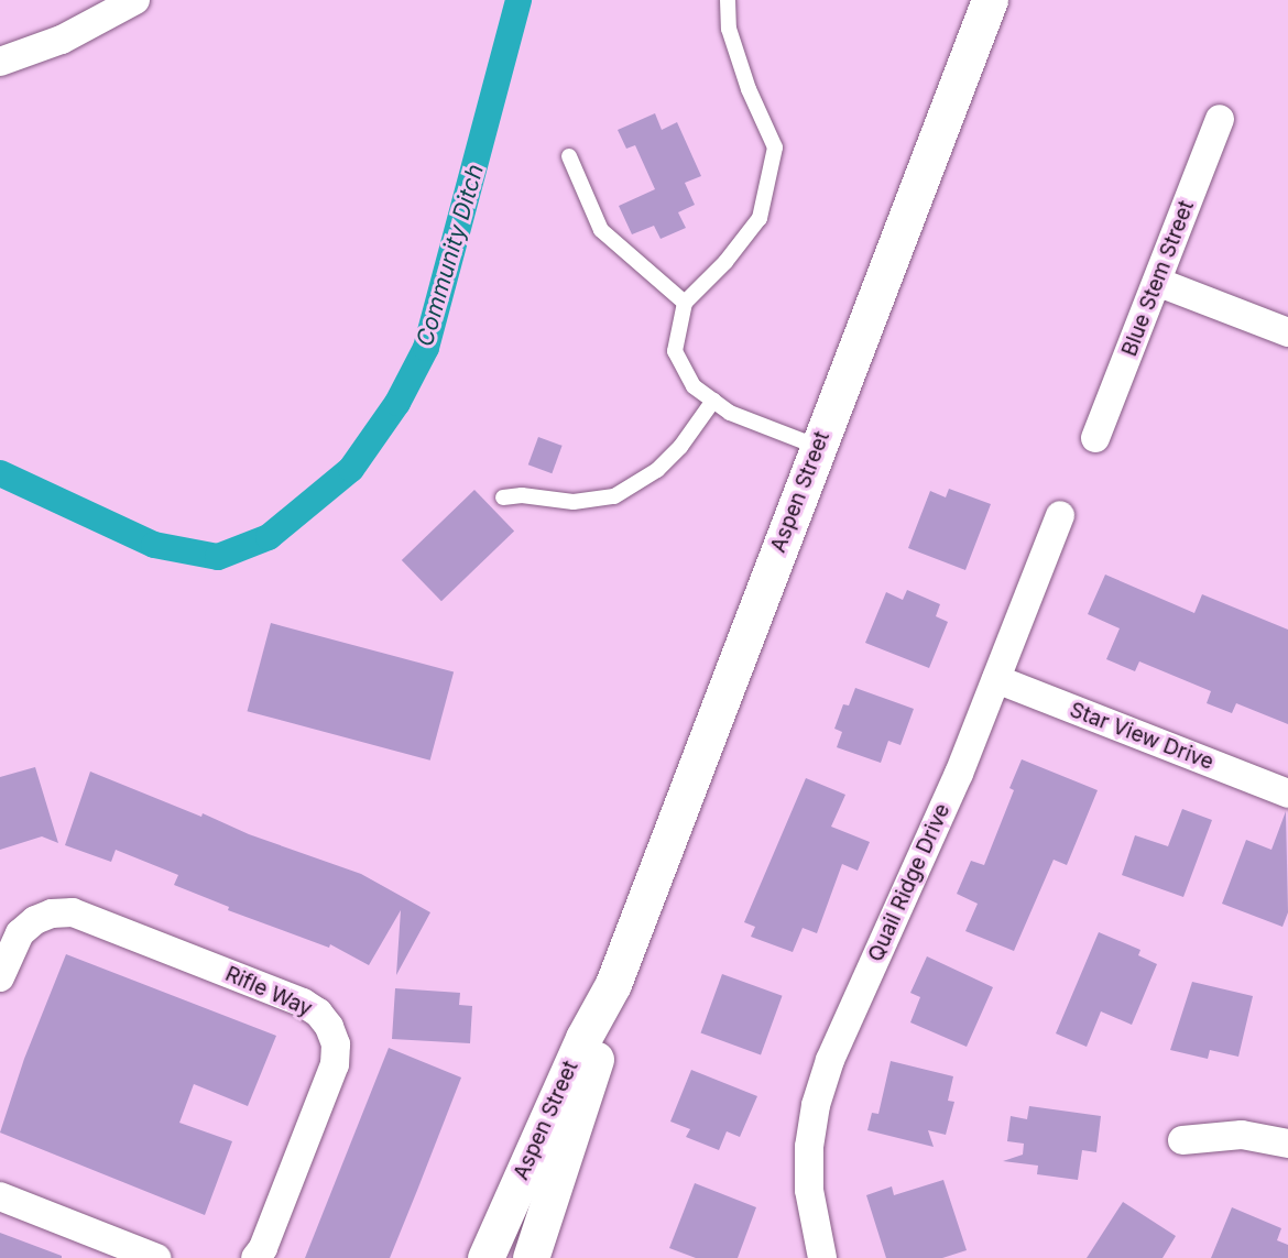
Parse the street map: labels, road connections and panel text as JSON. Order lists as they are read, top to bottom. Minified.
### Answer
{"streets":{"street":["Blue Stem Street","Aspen Street","Star View Drive","Quail Ridge Drive","Rifle Way"]},"crossings":[["Star View Drive","Quail Ridge Drive"]],"water":["Community Ditch"]}
